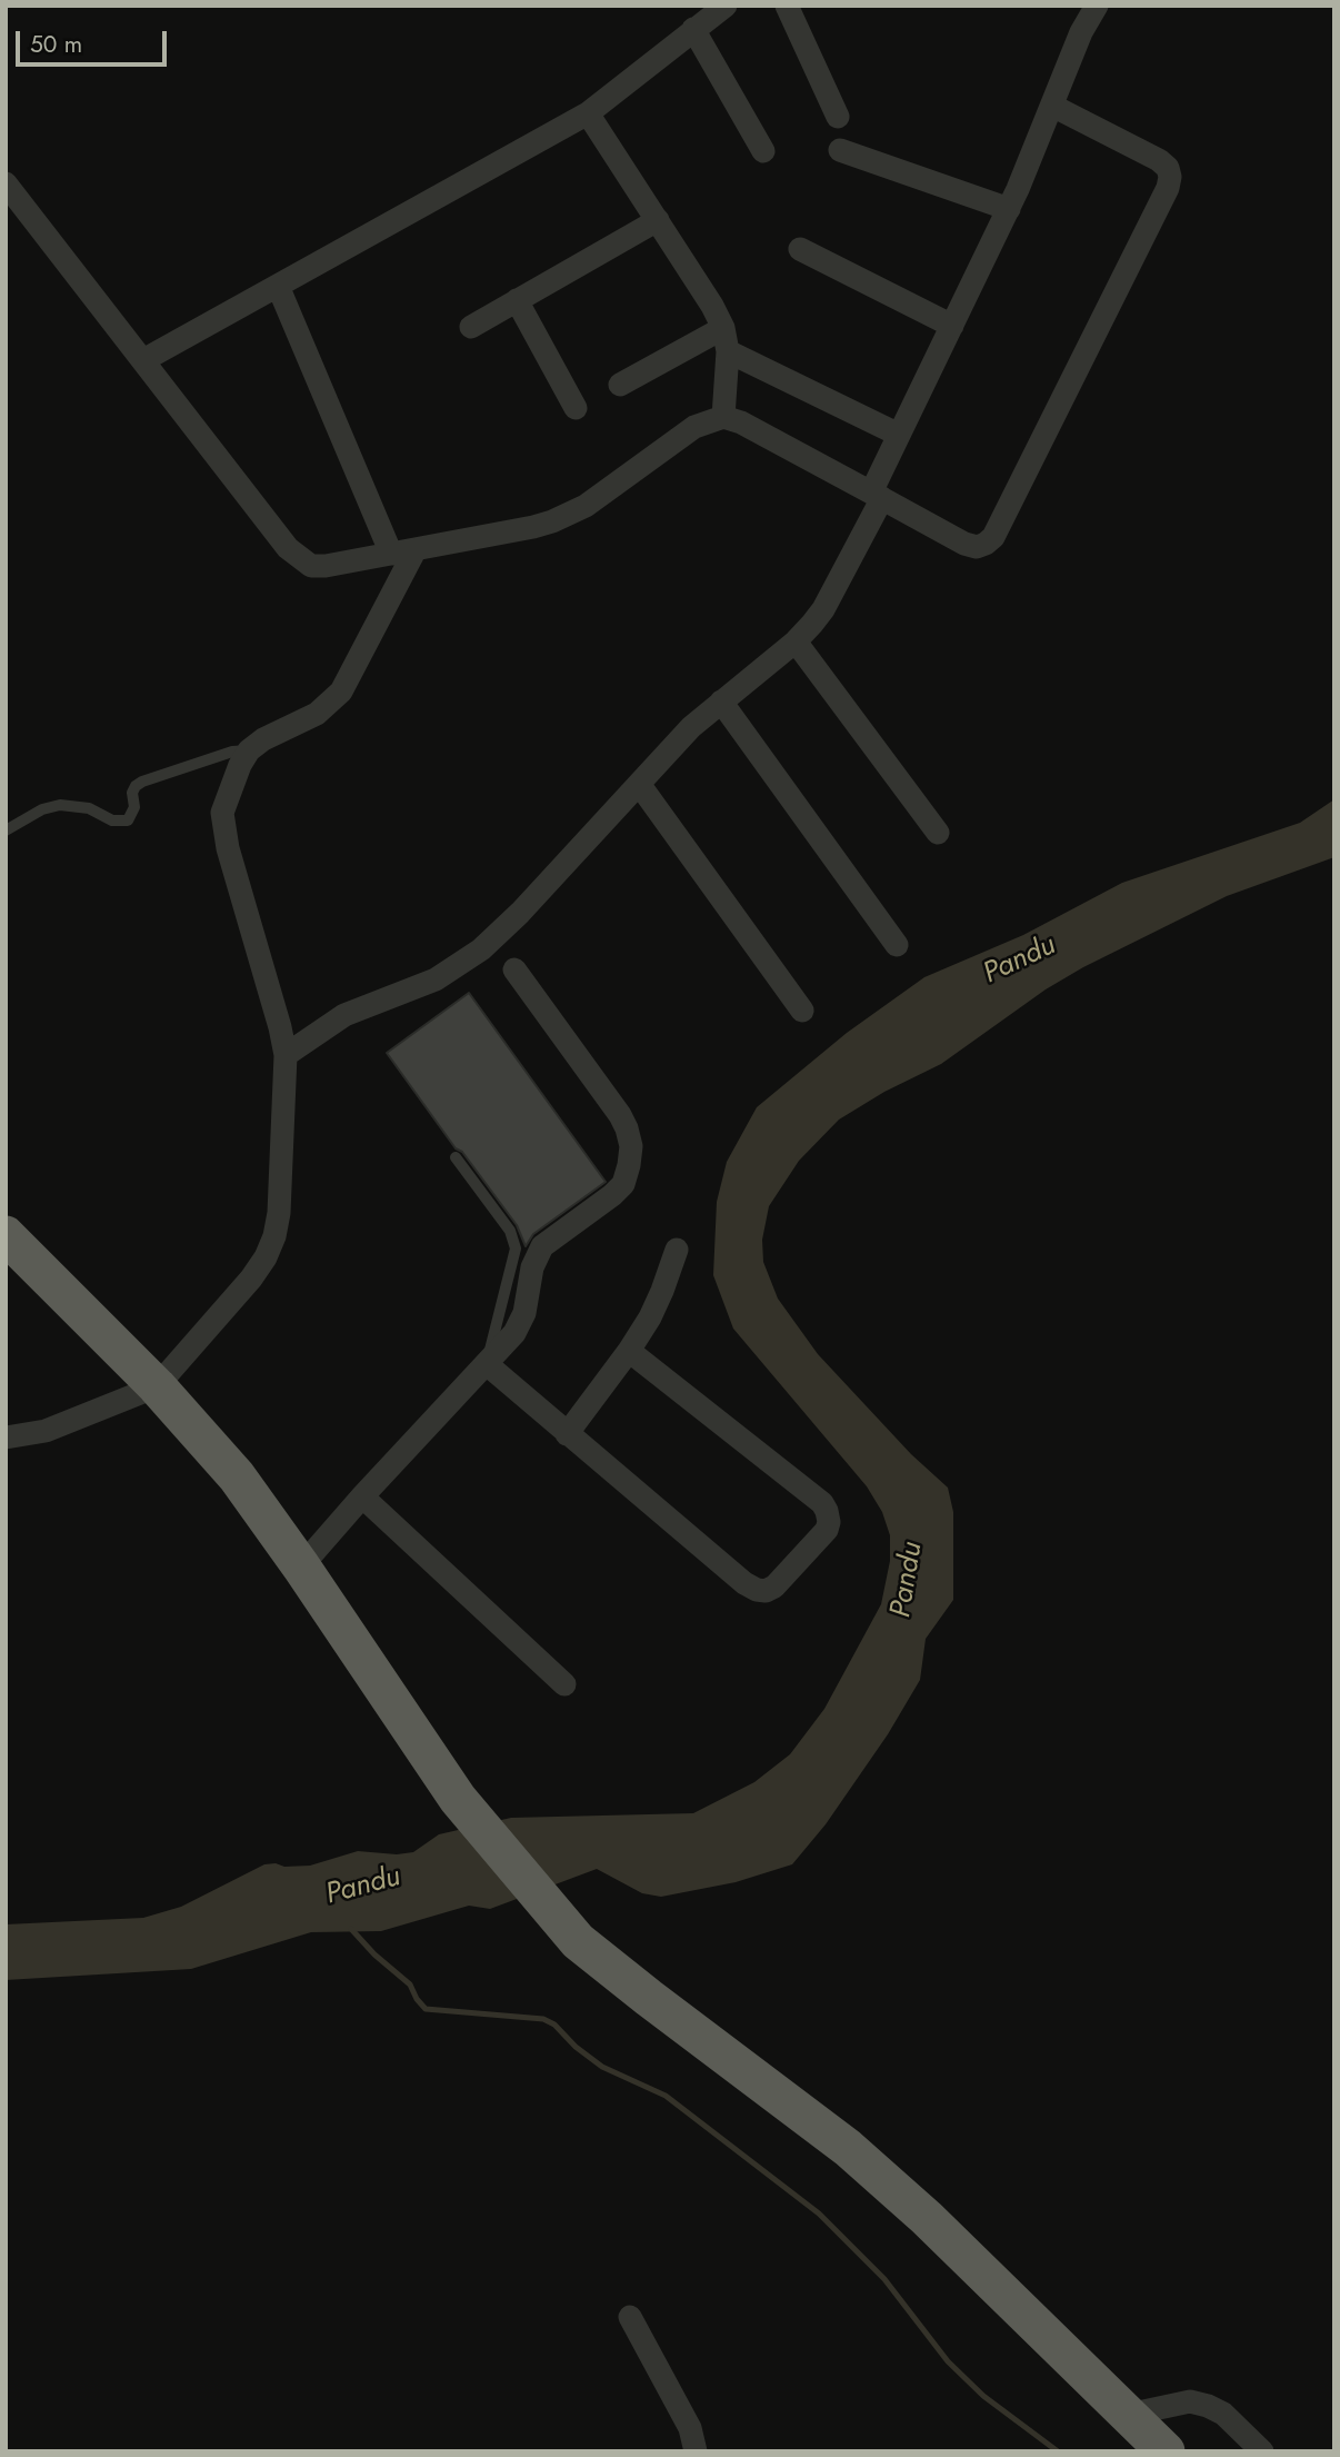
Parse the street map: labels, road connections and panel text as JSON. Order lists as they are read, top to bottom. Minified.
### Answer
{"water":["Pandu"],"scale_bar":"50 m"}
